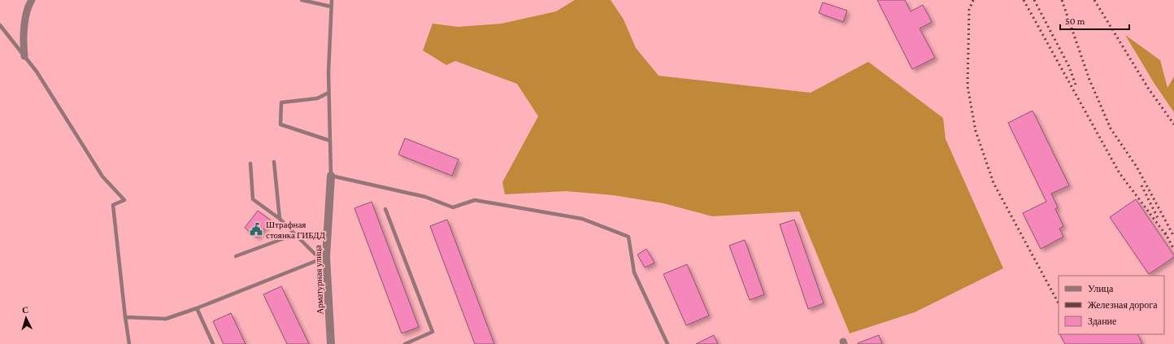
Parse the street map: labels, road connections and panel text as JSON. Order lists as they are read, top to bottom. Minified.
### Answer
{"streets":{"street":["Арматурная улица"]},"places":{"public building":["Штрафная стоянка ГИБДД"]},"legend":["Улица","Железная дорога","Здание"],"scale_bar":"50 m","north":"top"}
